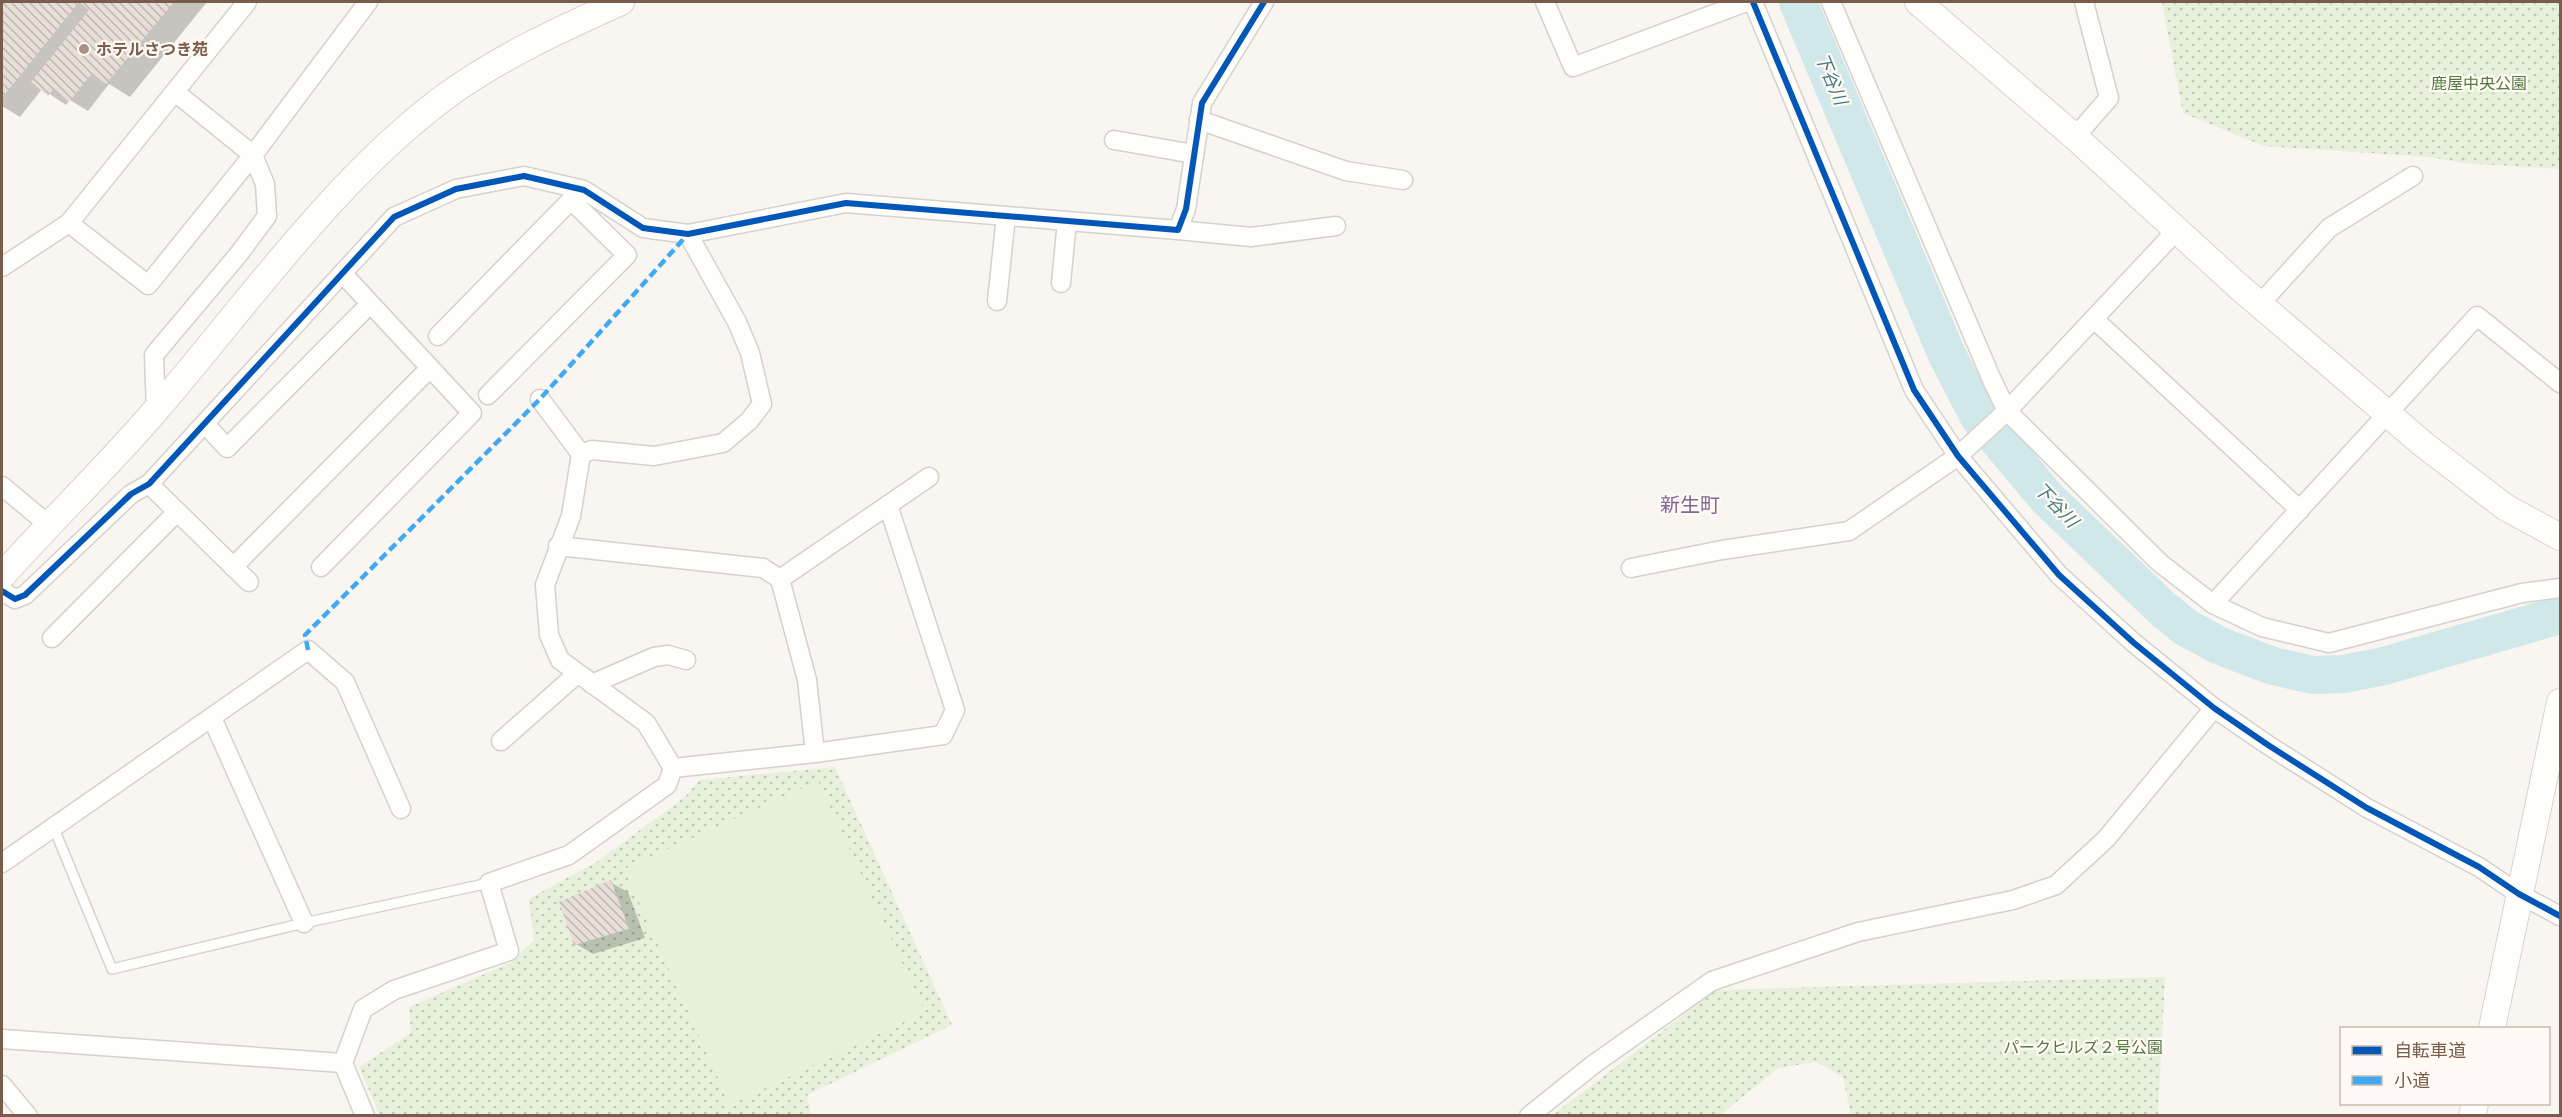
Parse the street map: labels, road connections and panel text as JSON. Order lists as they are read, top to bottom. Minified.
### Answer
{"districts":["新生町"],"water":["下谷川"],"parks":["鹿屋中央公園","パークヒルズ２号公園"],"places":["ホテルさつき苑"],"legend":["自転車道","小道"]}
